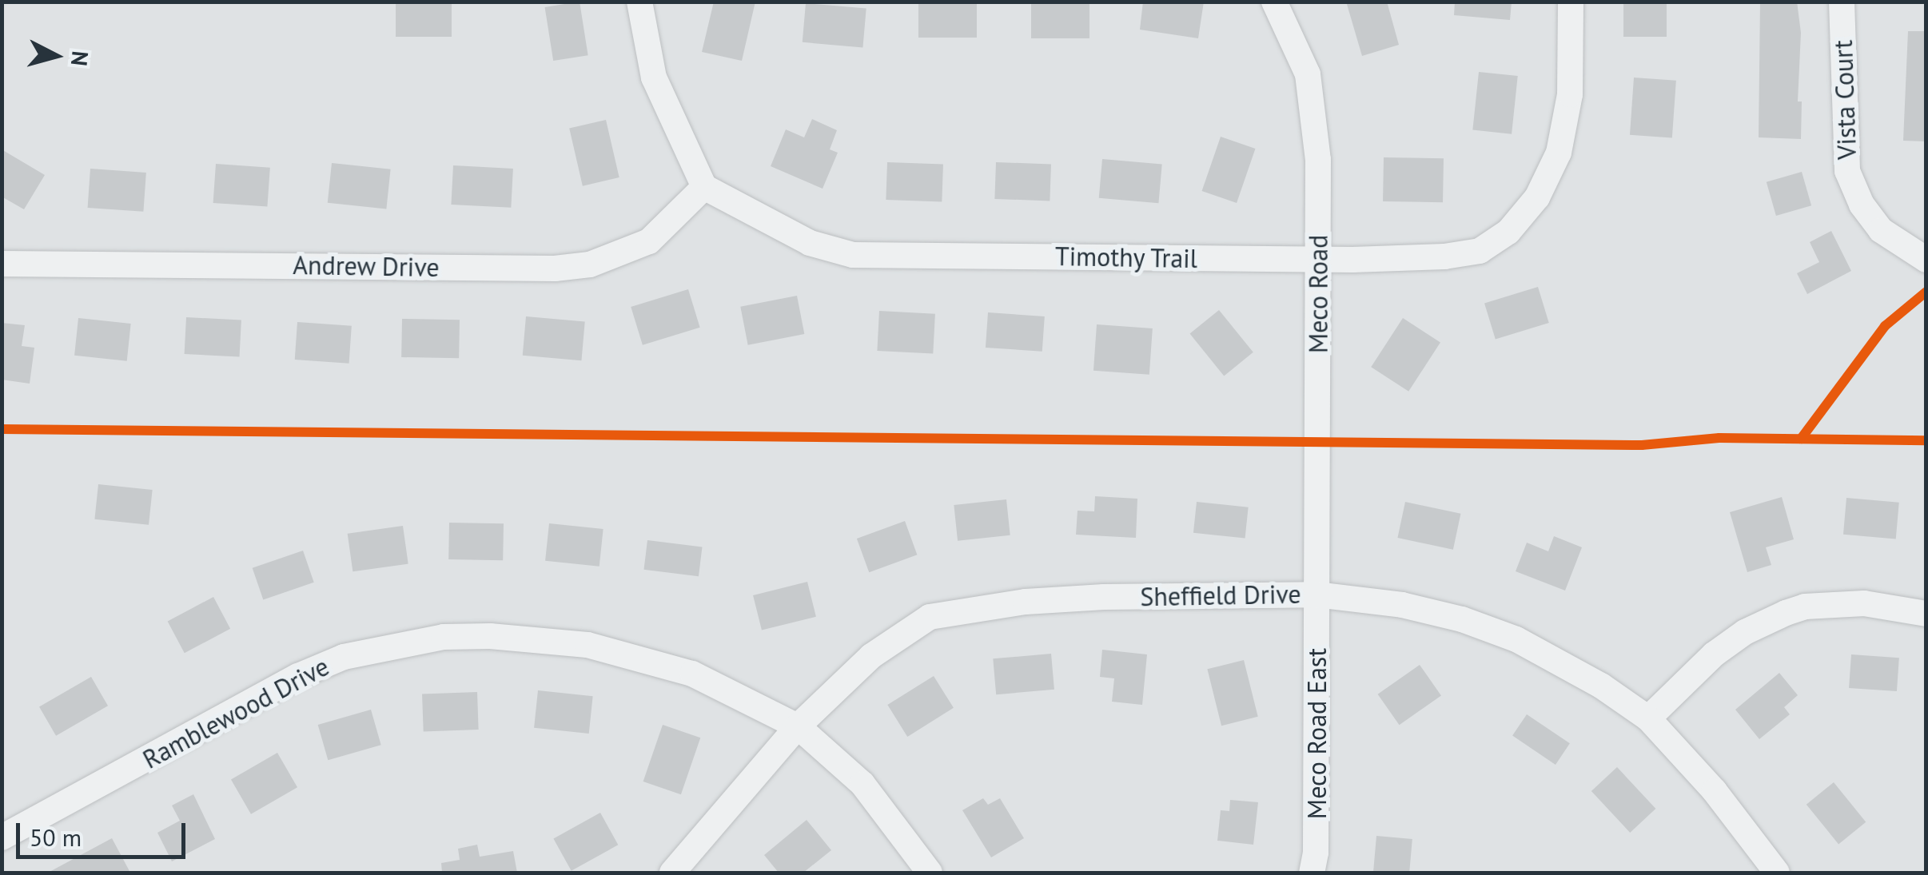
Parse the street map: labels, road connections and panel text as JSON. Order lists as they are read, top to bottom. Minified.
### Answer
{"streets":{"street":["Vista Court","Timothy Trail","Andrew Drive","Meco Road","Sheffield Drive","Ramblewood Drive","Meco Road East"]},"crossings":[["Timothy Trail","Andrew Drive"],["Timothy Trail","Meco Road"],["Meco Road","Sheffield Drive"],["Meco Road","Meco Road East"],["Sheffield Drive","Ramblewood Drive"],["Sheffield Drive","Meco Road East"]],"scale_bar":"50 m","north":"right"}
